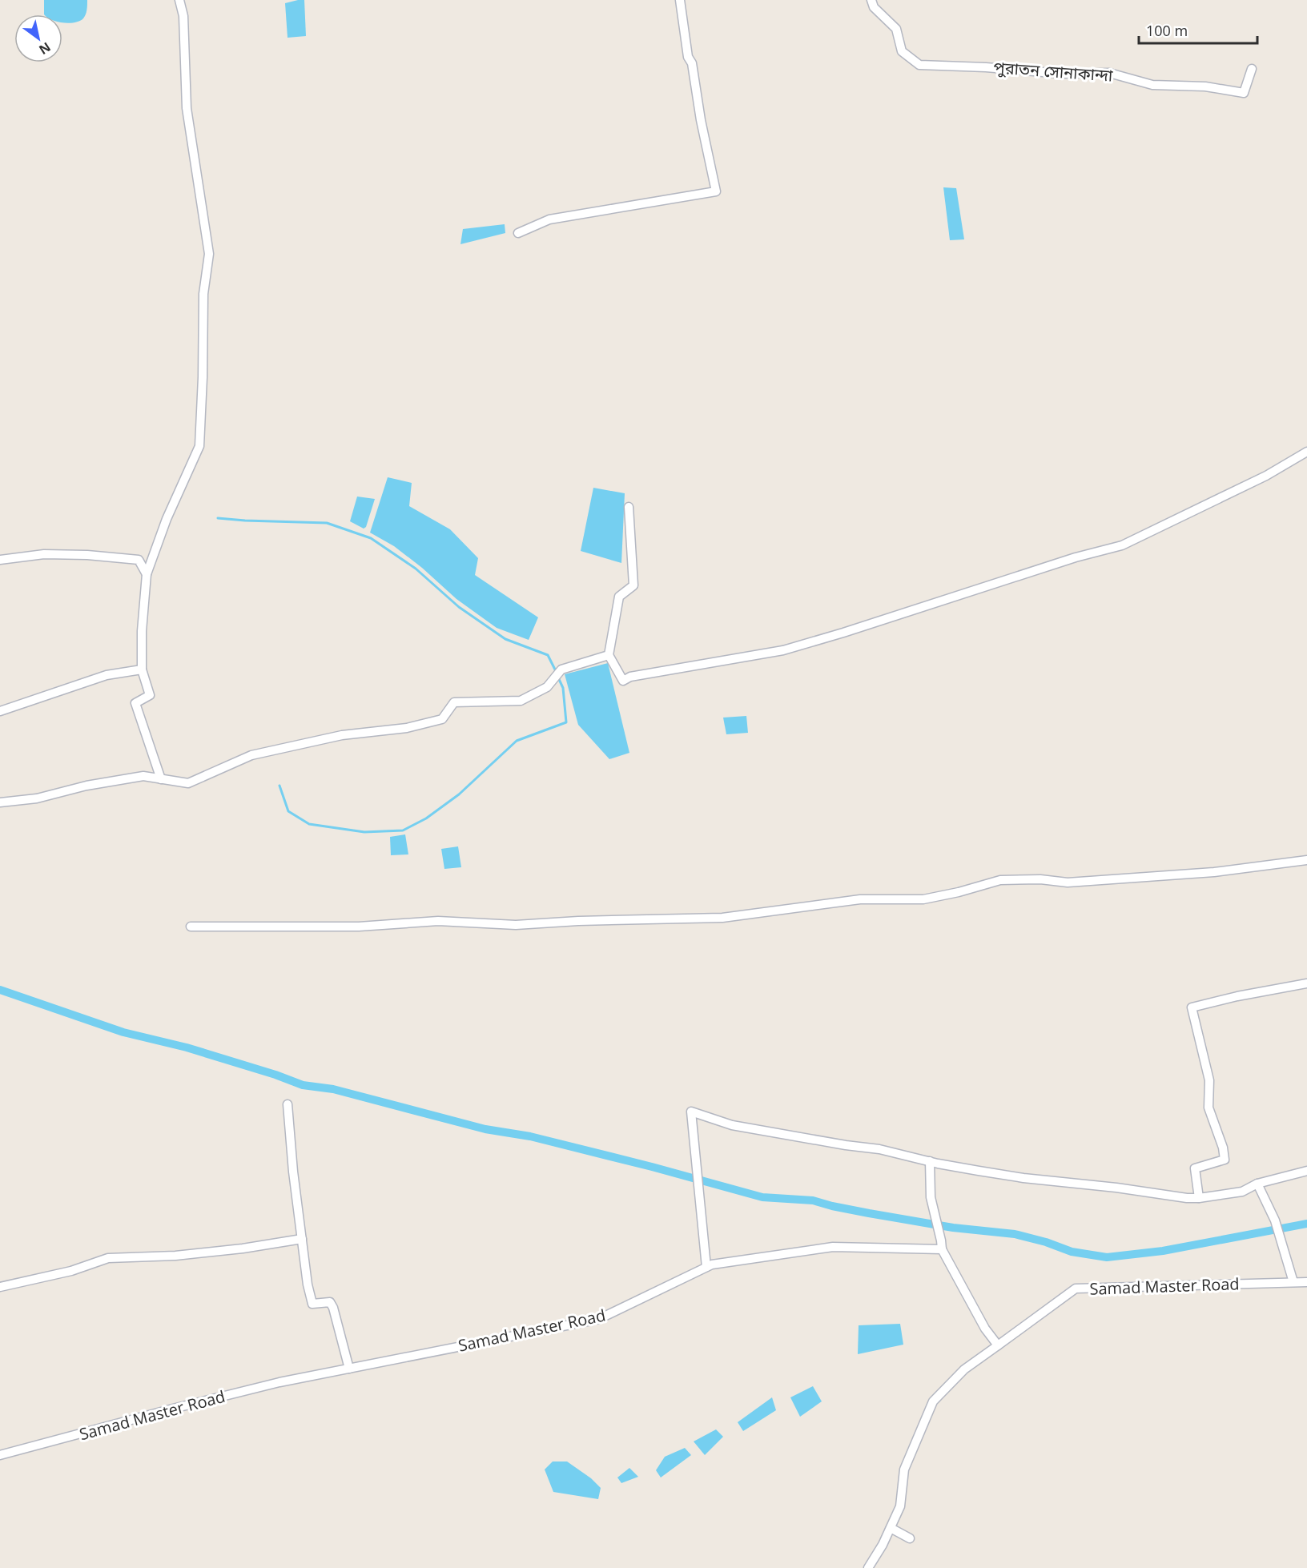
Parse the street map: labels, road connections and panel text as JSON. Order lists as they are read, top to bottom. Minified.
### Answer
{"streets":{"street":["পুরাতন সোনাকান্দা","Samad Master Road"]},"scale_bar":"100 m","north":"bottom right"}
